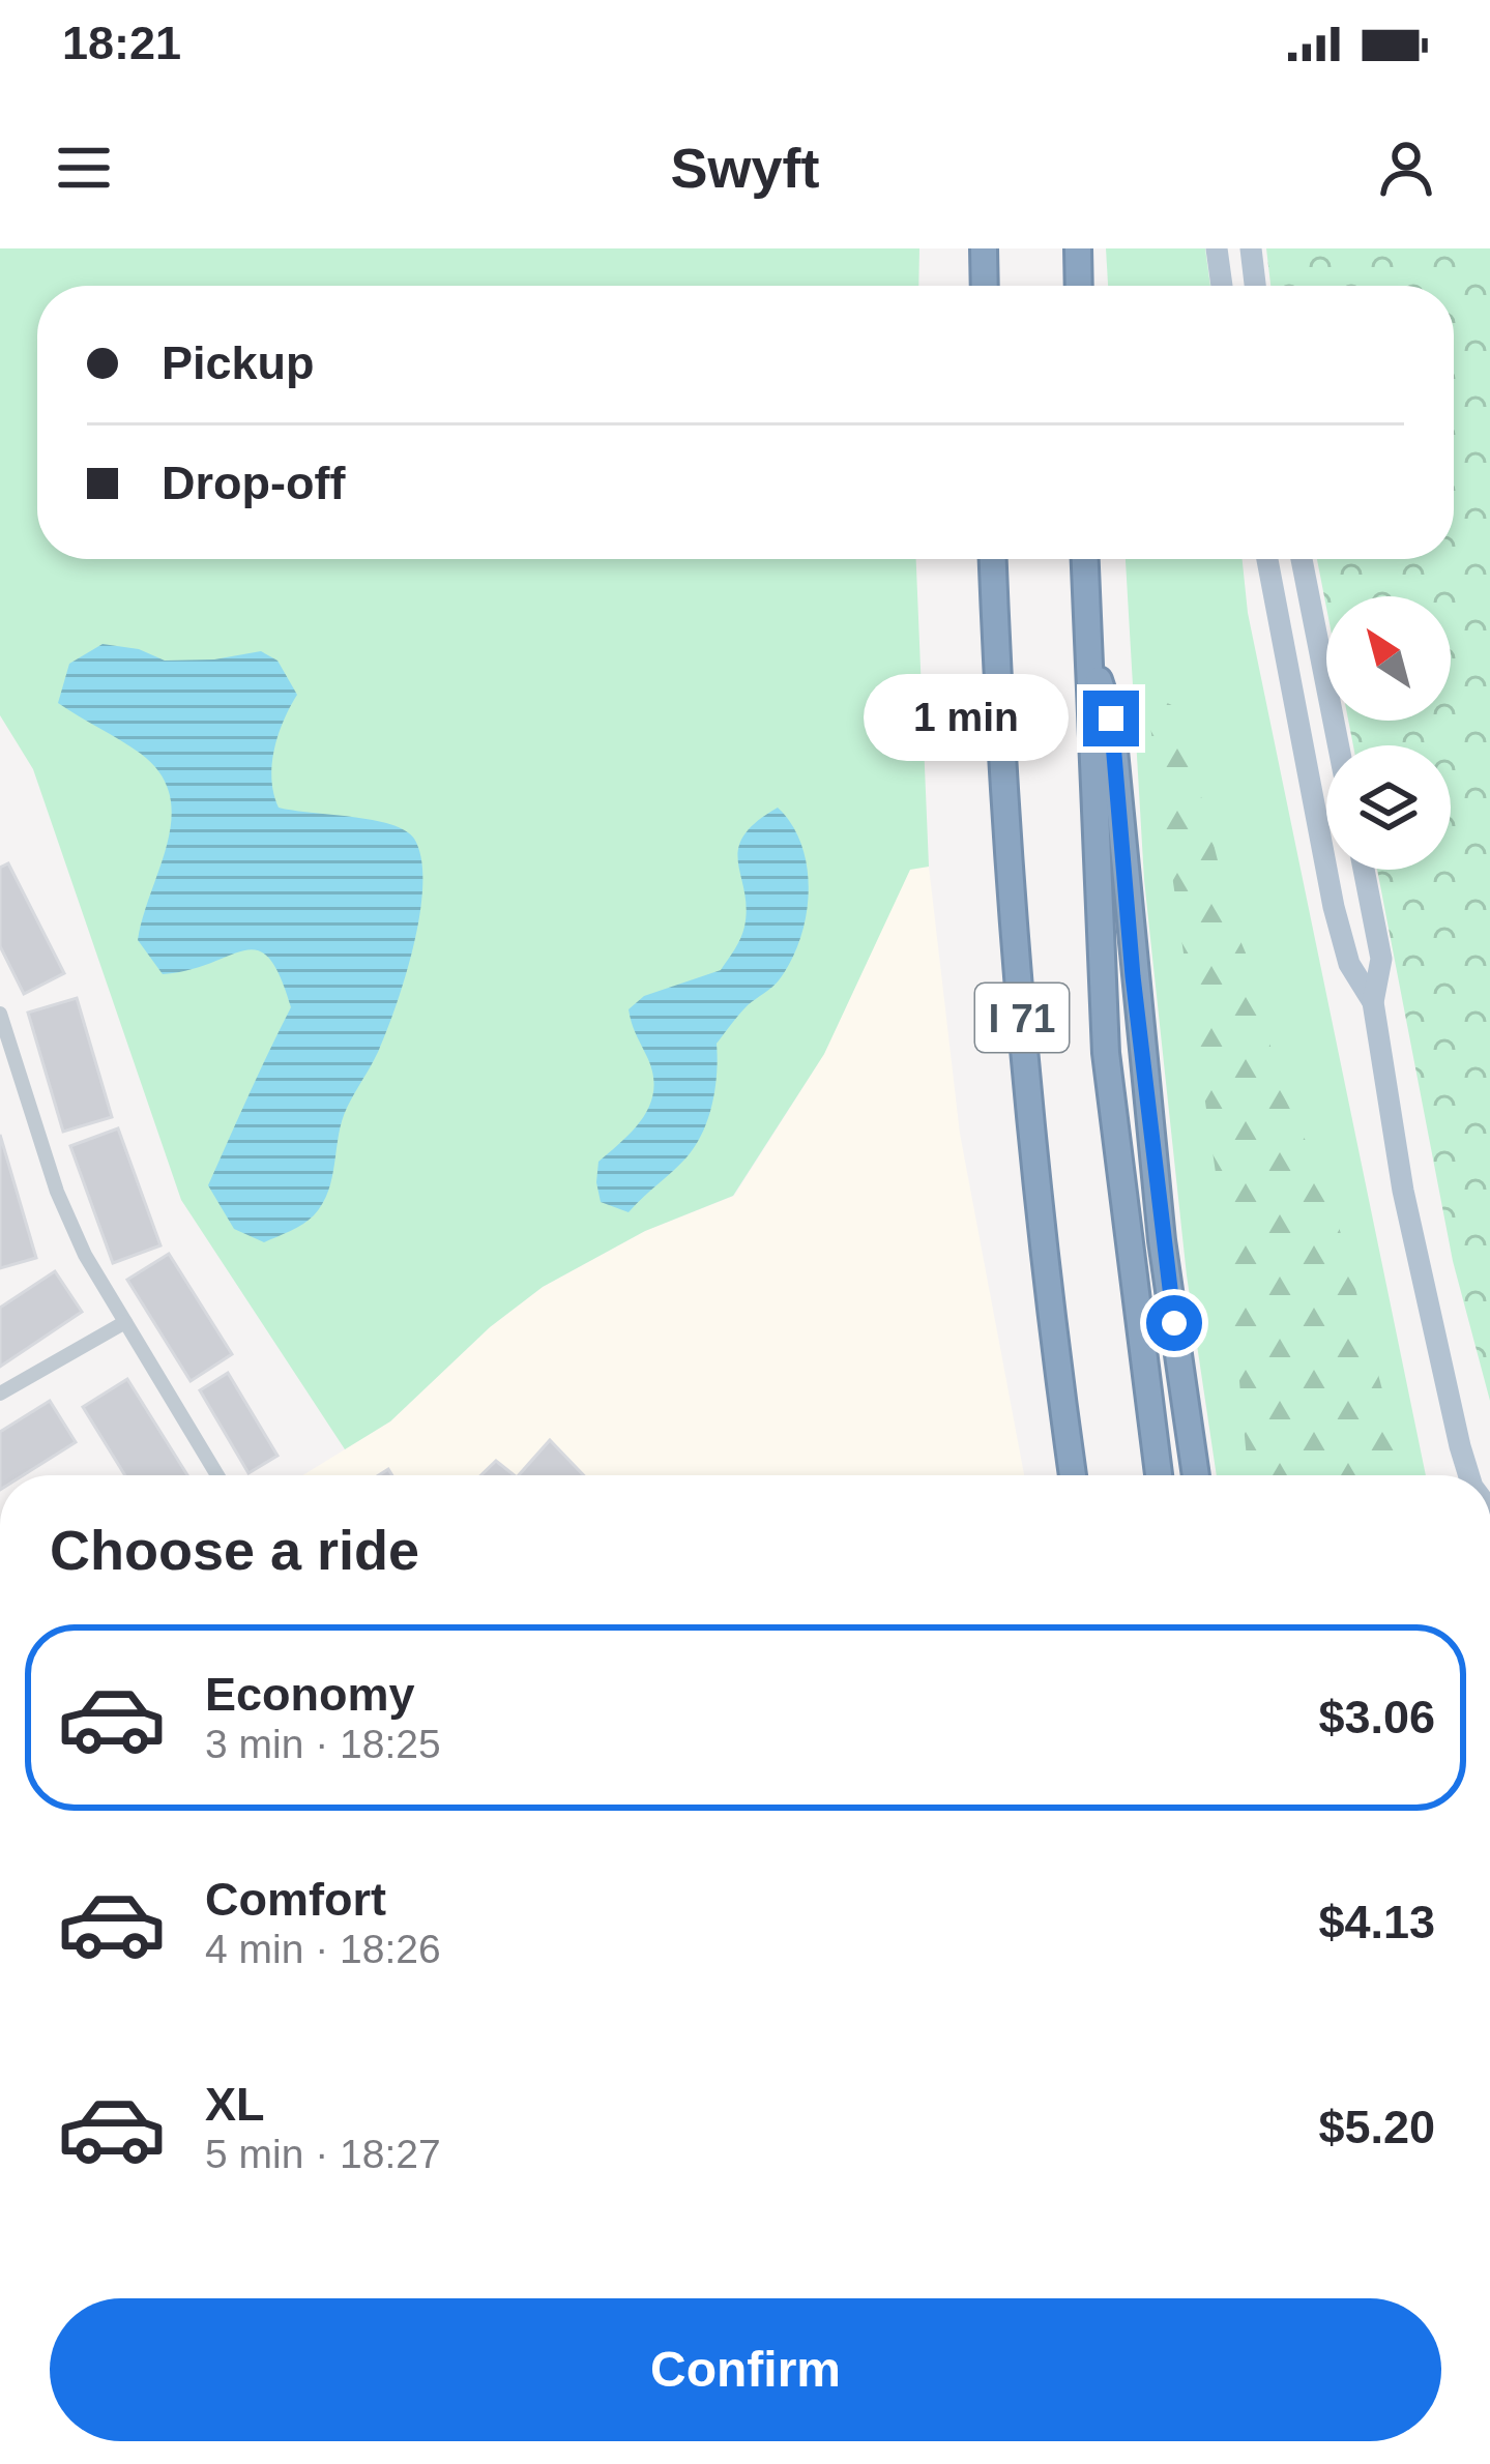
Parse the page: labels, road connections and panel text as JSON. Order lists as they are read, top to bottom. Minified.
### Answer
{"streets":{"highway":["I 71"]},"north":"top left","page":{"status":"18:21","header":"Swyft","banner":["Pickup","Drop-off"],"bubble":"1 min","heading":"Choose a ride","list":[{"name":"Economy","note":"3 min · 18:25","value":"$3.06"},{"name":"Comfort","note":"4 min · 18:26","value":"$4.13"},{"name":"XL","note":"5 min · 18:27","value":"$5.20"}],"buttons":"Confirm"}}
